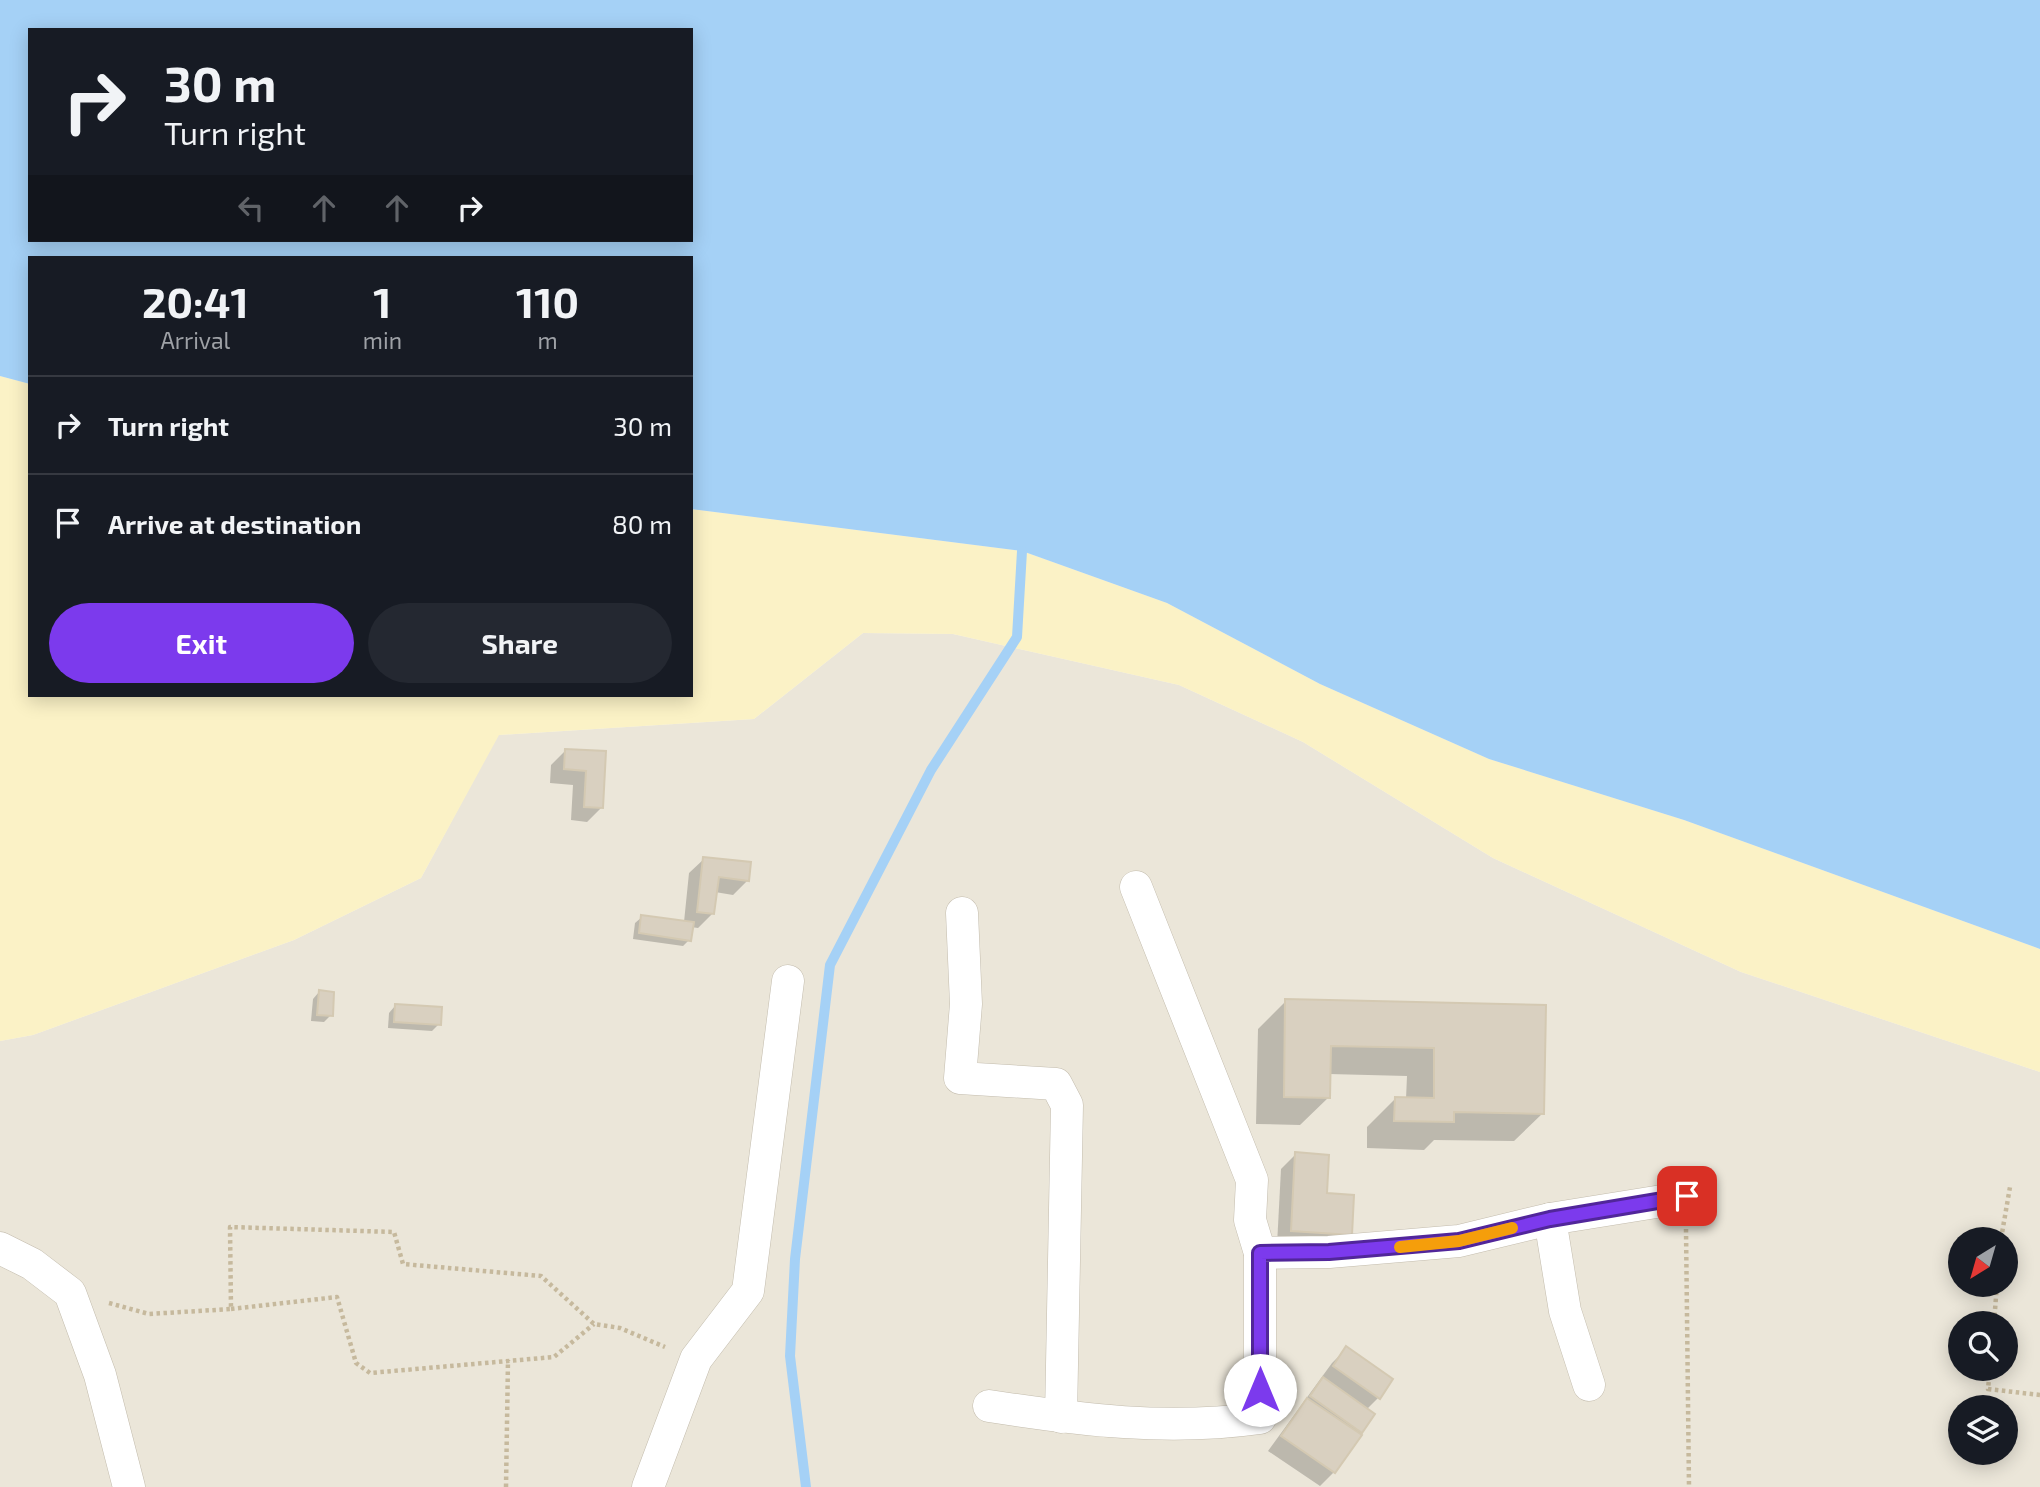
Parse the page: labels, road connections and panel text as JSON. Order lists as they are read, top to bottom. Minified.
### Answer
{"north":"bottom left","page":{"turn":["30 m","Turn right"],"eta":["20:41","Arrival","1","min","110","m"],"list":[{"name":"Turn right","value":"30 m"},{"name":"Arrive at destination","value":"80 m"}],"buttons":["Exit","Share"]}}
